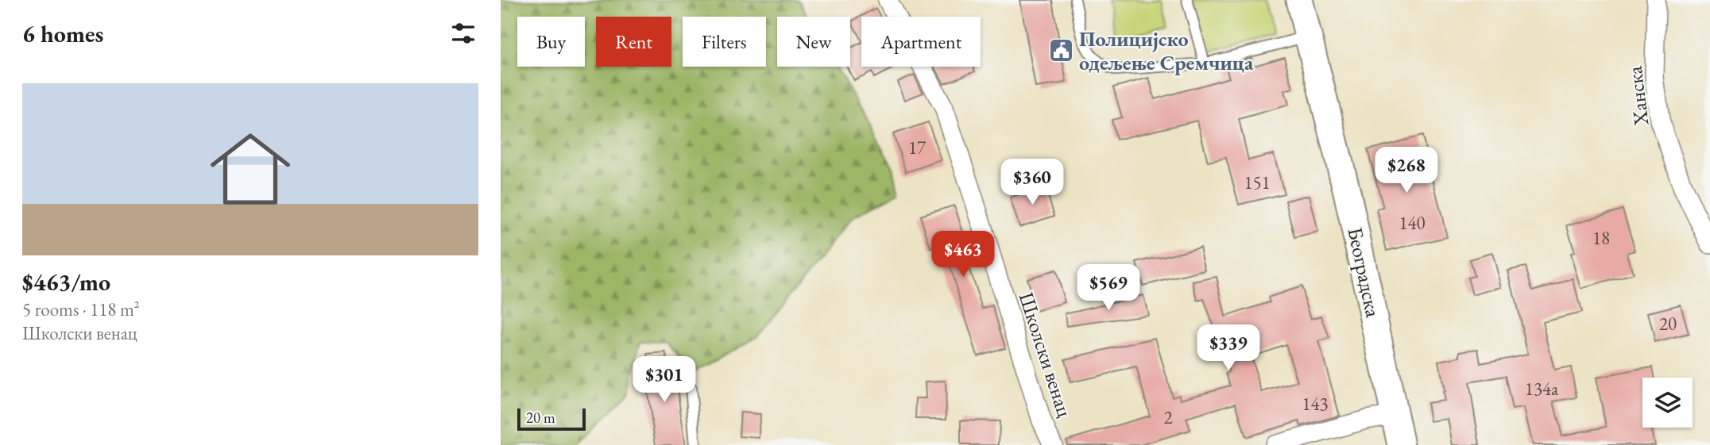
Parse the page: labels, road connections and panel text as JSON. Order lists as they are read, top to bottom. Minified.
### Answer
{"streets":{"main road":["Београдска"],"street":["Ханска","Школски венац"]},"places":{"public building":["Полицијско одељење Сремчица"]},"house_numbers":["17","151","140","18","20","134a","143","2"],"scale_bar":"20 m","page":{"heading":"6 homes","chip":["Buy","Rent","Filters","New","Apartment"],"list":[{"name":"$463/mo","note":"5 rooms · 118 m² · Школски венац"}],"price":["$268","$360","$463","$569","$339","$301"],"scale":"20 m"}}
